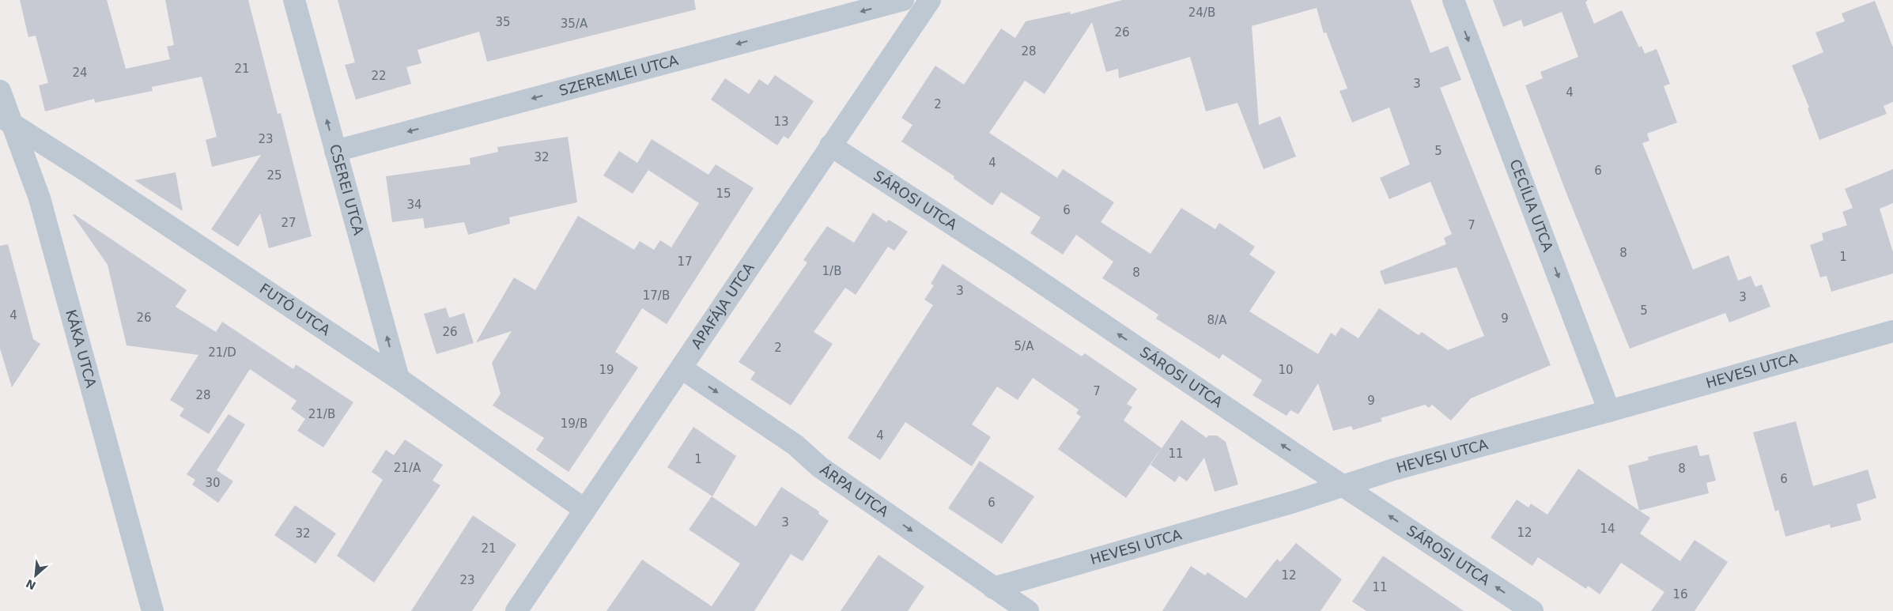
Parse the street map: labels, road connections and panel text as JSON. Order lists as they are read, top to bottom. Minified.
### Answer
{"streets":{"street":["SZEREMLEI UTCA","CSEREI UTCA","SÁROSI UTCA","CECÍLIA UTCA","APAFÁJA UTCA","FUTÓ UTCA","KÁKA UTCA","HEVESI UTCA","ÁRPA UTCA"]},"crossings":[["SZEREMLEI UTCA","CSEREI UTCA"],["CSEREI UTCA","FUTÓ UTCA"],["SÁROSI UTCA","APAFÁJA UTCA"],["SÁROSI UTCA","HEVESI UTCA"],["CECÍLIA UTCA","HEVESI UTCA"],["APAFÁJA UTCA","FUTÓ UTCA"],["APAFÁJA UTCA","ÁRPA UTCA"],["FUTÓ UTCA","KÁKA UTCA"],["HEVESI UTCA","ÁRPA UTCA"]],"one_way":["SZEREMLEI UTCA","CSEREI UTCA","SÁROSI UTCA","CECÍLIA UTCA","ÁRPA UTCA"],"house_numbers":["24/B","35","35/A","26","28","21","24","22","3","4","2","13","23","5","32","4","6","25","15","34","6","27","7","8","1","17","1/B","8","3","17/B","3","5","4","26","9","8/A","26","5/A","2","21/D","19","10","7","28","9","21/B","19/B","4","11","1","21/A","8","6","30","6","3","14","12","32","21","12","23","11","16"],"north":"bottom left"}
